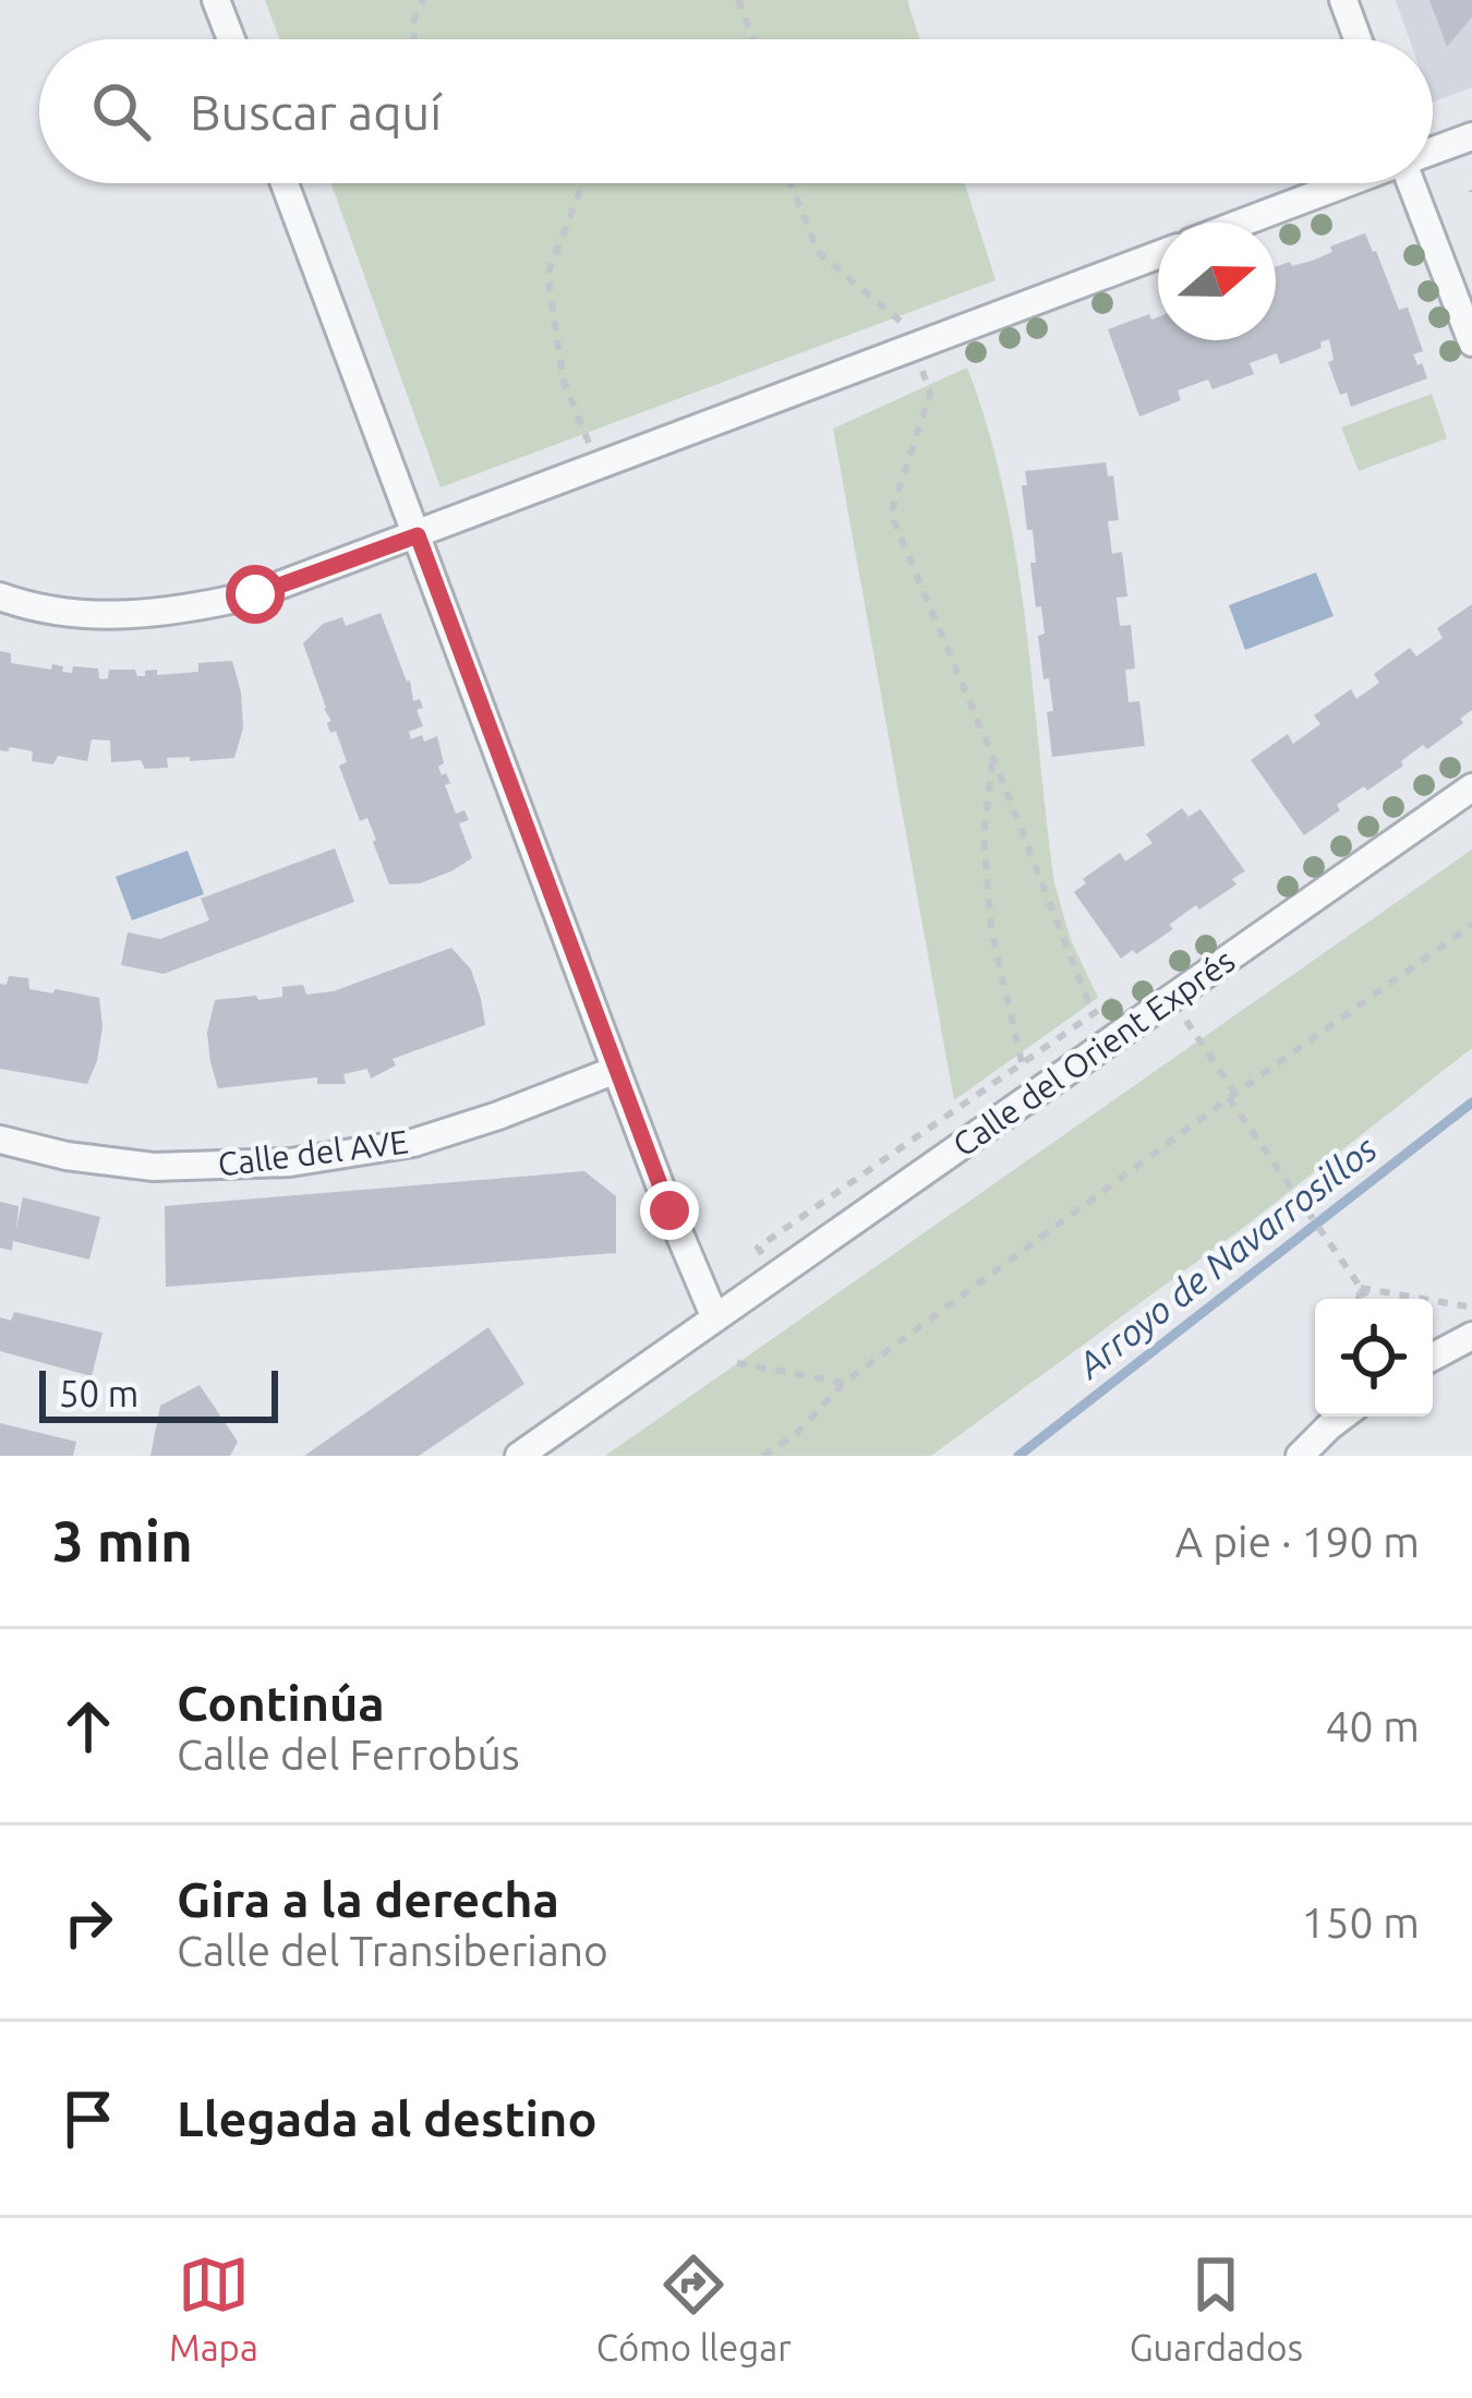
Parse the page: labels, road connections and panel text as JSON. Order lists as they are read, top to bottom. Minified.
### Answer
{"streets":{"street":["Calle del Orient Exprés","Calle del AVE"]},"water":["Arroyo de Navarrosillos"],"scale_bar":"50 m","north":"right","page":{"search":"Buscar aquí","scale":"50 m","heading":["3 min","A pie · 190 m"],"list":[["Continúa","Calle del Ferrobús","40 m"],["Gira a la derecha","Calle del Transiberiano","150 m"],"Llegada al destino"],"nav":["Mapa","Cómo llegar","Guardados"]}}
